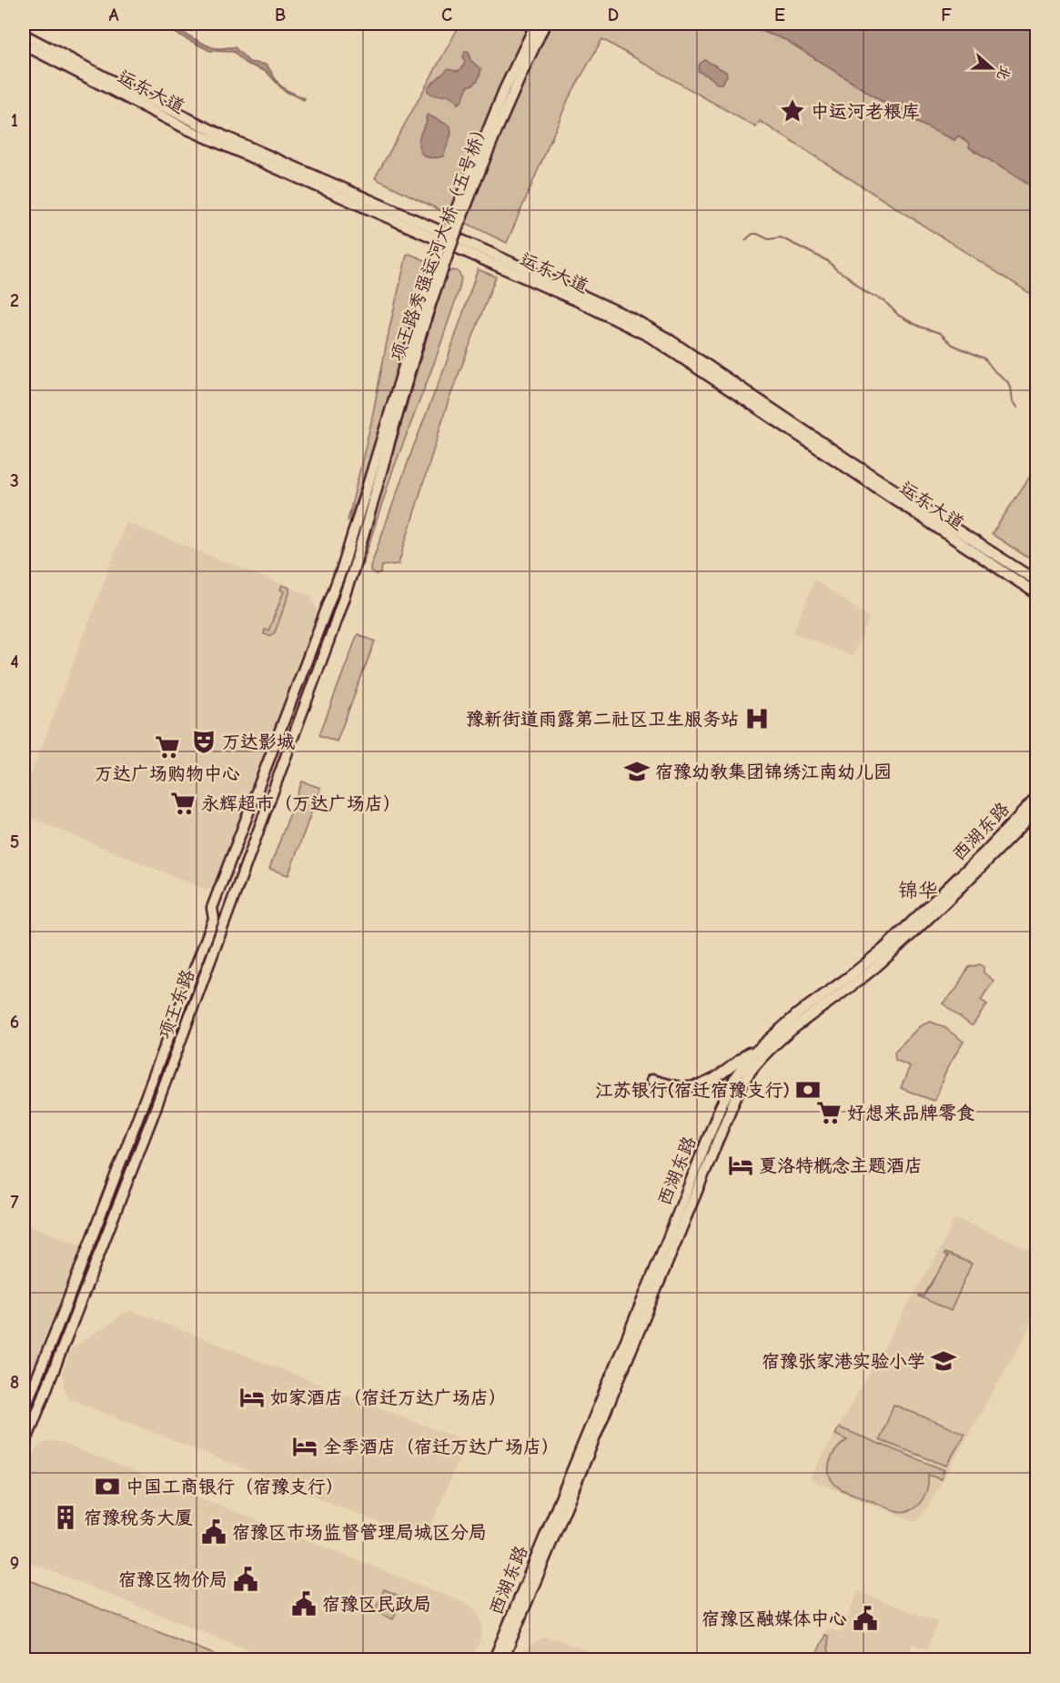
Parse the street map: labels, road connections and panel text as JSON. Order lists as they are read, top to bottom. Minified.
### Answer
{"streets":{"main road":["运东大道","项王路秀强运河大桥（五号桥）","西湖东路","项王东路"]},"crossings":[["项王路秀强运河大桥（五号桥）","项王东路"]],"districts":["锦华"],"places":{"place":["中运河老粮库"],"hospital":["豫新街道雨露第二社区卫生服务站"],"theatre":["万达影城"],"supermarket":["万达广场购物中心","永辉超市（万达广场店）","好想来品牌零食"],"school or university":["宿豫幼教集团锦绣江南幼儿园","宿豫张家港实验小学"],"bank":["江苏银行(宿迁宿豫支行)","中国工商银行（宿豫支行）"],"hotel":["夏洛特概念主题酒店","如家酒店（宿迁万达广场店）","全季酒店（宿迁万达广场店）"],"building":["宿豫税务大厦"],"public building":["宿豫区市场监督管理局城区分局","宿豫区物价局","宿豫区民政局","宿豫区融媒体中心"]},"north":"right","grid":{"columns":["A","B","C","D","E","F"],"rows":["1","2","3","4","5","6","7","8","9"]}}
